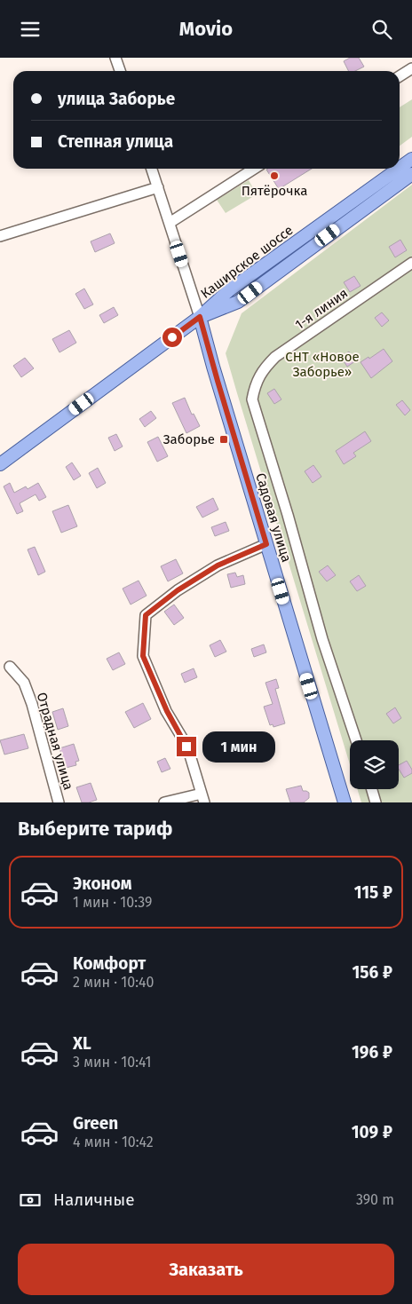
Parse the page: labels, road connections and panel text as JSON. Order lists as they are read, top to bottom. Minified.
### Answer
{"streets":{"main road":["Каширское шоссе","Садовая улица"],"street":["1-я линия","Отрадная улица"]},"crossings":[["Каширское шоссе","Садовая улица"]],"parks":["СНТ «Новое Заборье»"],"places":{"other":["Пятёрочка"],"transit":["Заборье"]},"page":{"header":"Movio","banner":["улица Заборье","Степная улица"],"bubble":"1 мин","heading":"Выберите тариф","list":[{"name":"Эконом","note":"1 мин · 10:39","value":"115 ₽"},{"name":"Комфорт","note":"2 мин · 10:40","value":"156 ₽"},{"name":"XL","note":"3 мин · 10:41","value":"196 ₽"},{"name":"Green","note":"4 мин · 10:42","value":"109 ₽"}],"pay":["Наличные","390 m"],"buttons":"Заказать"}}
